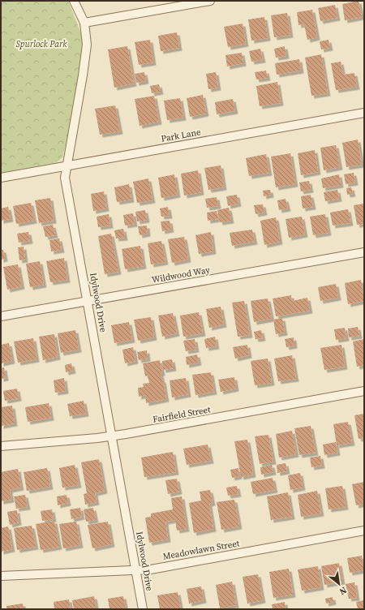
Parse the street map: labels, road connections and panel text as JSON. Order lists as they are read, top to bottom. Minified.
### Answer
{"streets":{"street":["Park Lane","Wildwood Way","Idylwood Drive","Fairfield Street","Meadowlawn Street"]},"crossings":[["Park Lane","Idylwood Drive"],["Wildwood Way","Idylwood Drive"],["Idylwood Drive","Fairfield Street"],["Idylwood Drive","Meadowlawn Street"]],"parks":["Spurlock Park"],"north":"bottom right"}
